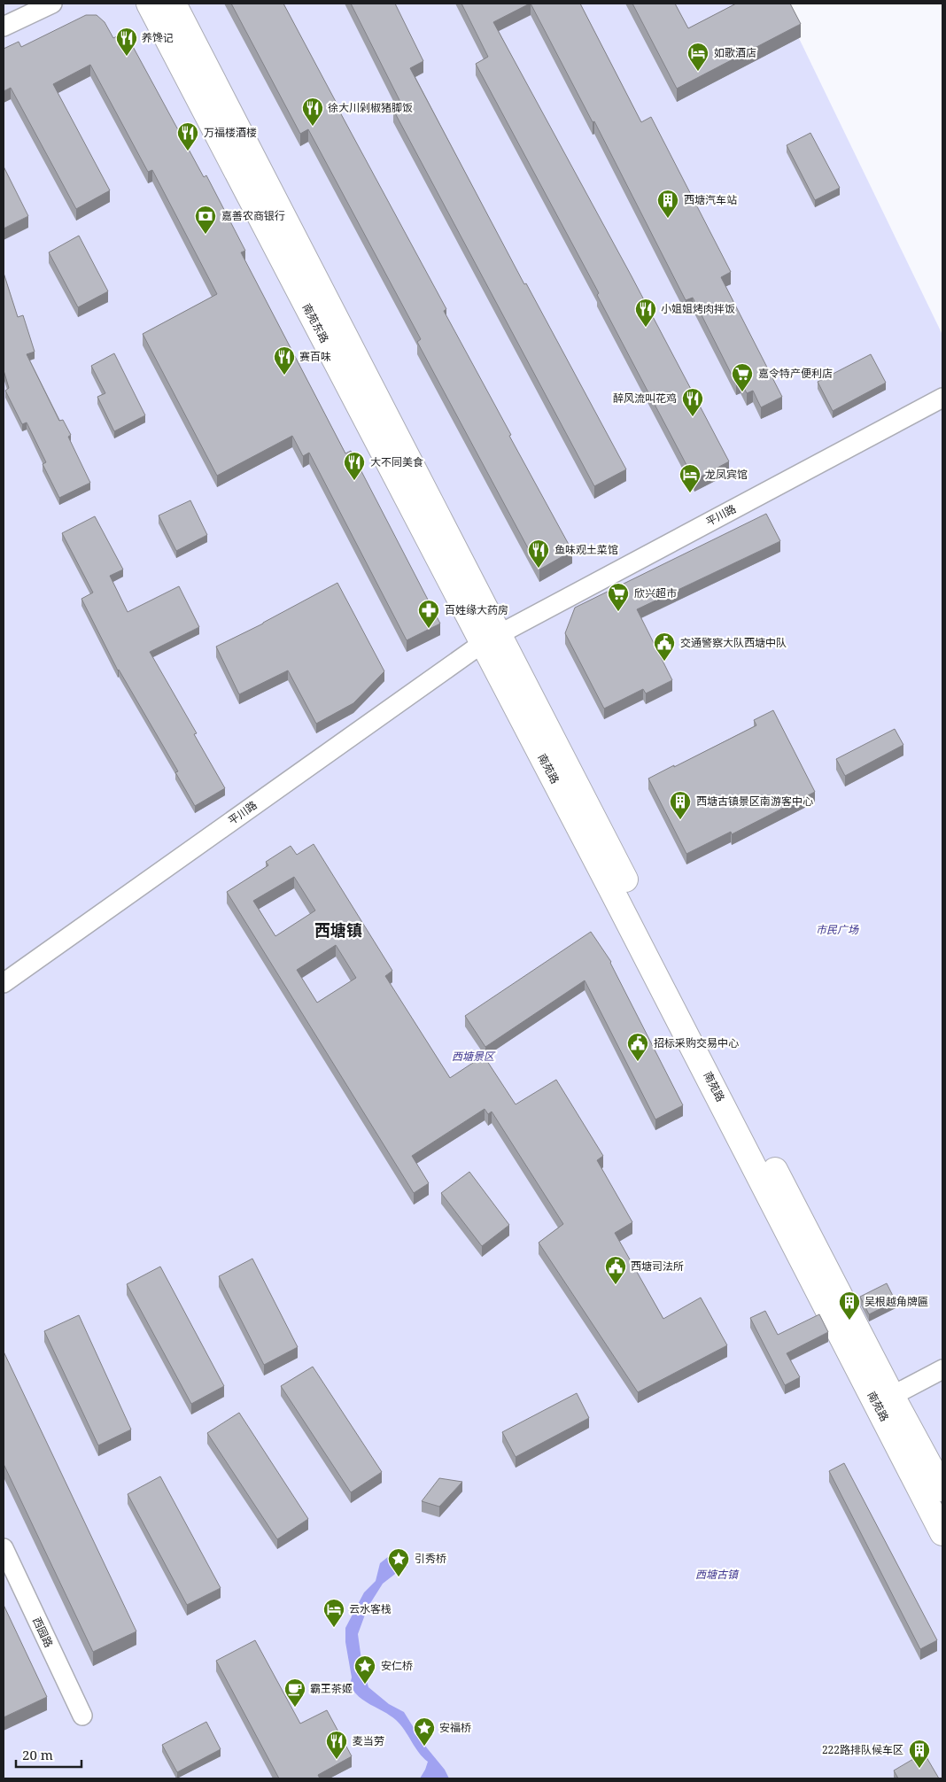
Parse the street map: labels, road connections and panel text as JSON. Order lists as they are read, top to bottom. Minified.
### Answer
{"streets":{"main road":["南苑东路","南苑路"],"street":["平川路","西园路"]},"crossings":[["南苑东路","平川路"],["南苑东路","南苑路"],["平川路","南苑路"]],"districts":["西塘镇"],"parks":["市民广场","西塘景区","西塘古镇"],"places":{"restaurant":["养馋记","徐大川剁椒猪脚饭","万福楼酒楼","小姐姐烤肉拌饭","赛百味","醉风流叫花鸡","大不同美食","鱼味观土菜馆","麦当劳"],"hotel":["如歌酒店","龙凤宾馆","云水客栈"],"building":["西塘汽车站","西塘古镇景区南游客中心","吴根越角牌匾","222路排队候车区"],"bank":["嘉善农商银行"],"supermarket":["嘉令特产便利店","欣兴超市"],"pharmacy":["百姓缘大药房"],"public building":["交通警察大队西塘中队","招标采购交易中心","西塘司法所"],"place":["引秀桥","安仁桥","安福桥"],"cafe":["霸王茶姬"]},"scale_bar":"20 m"}
